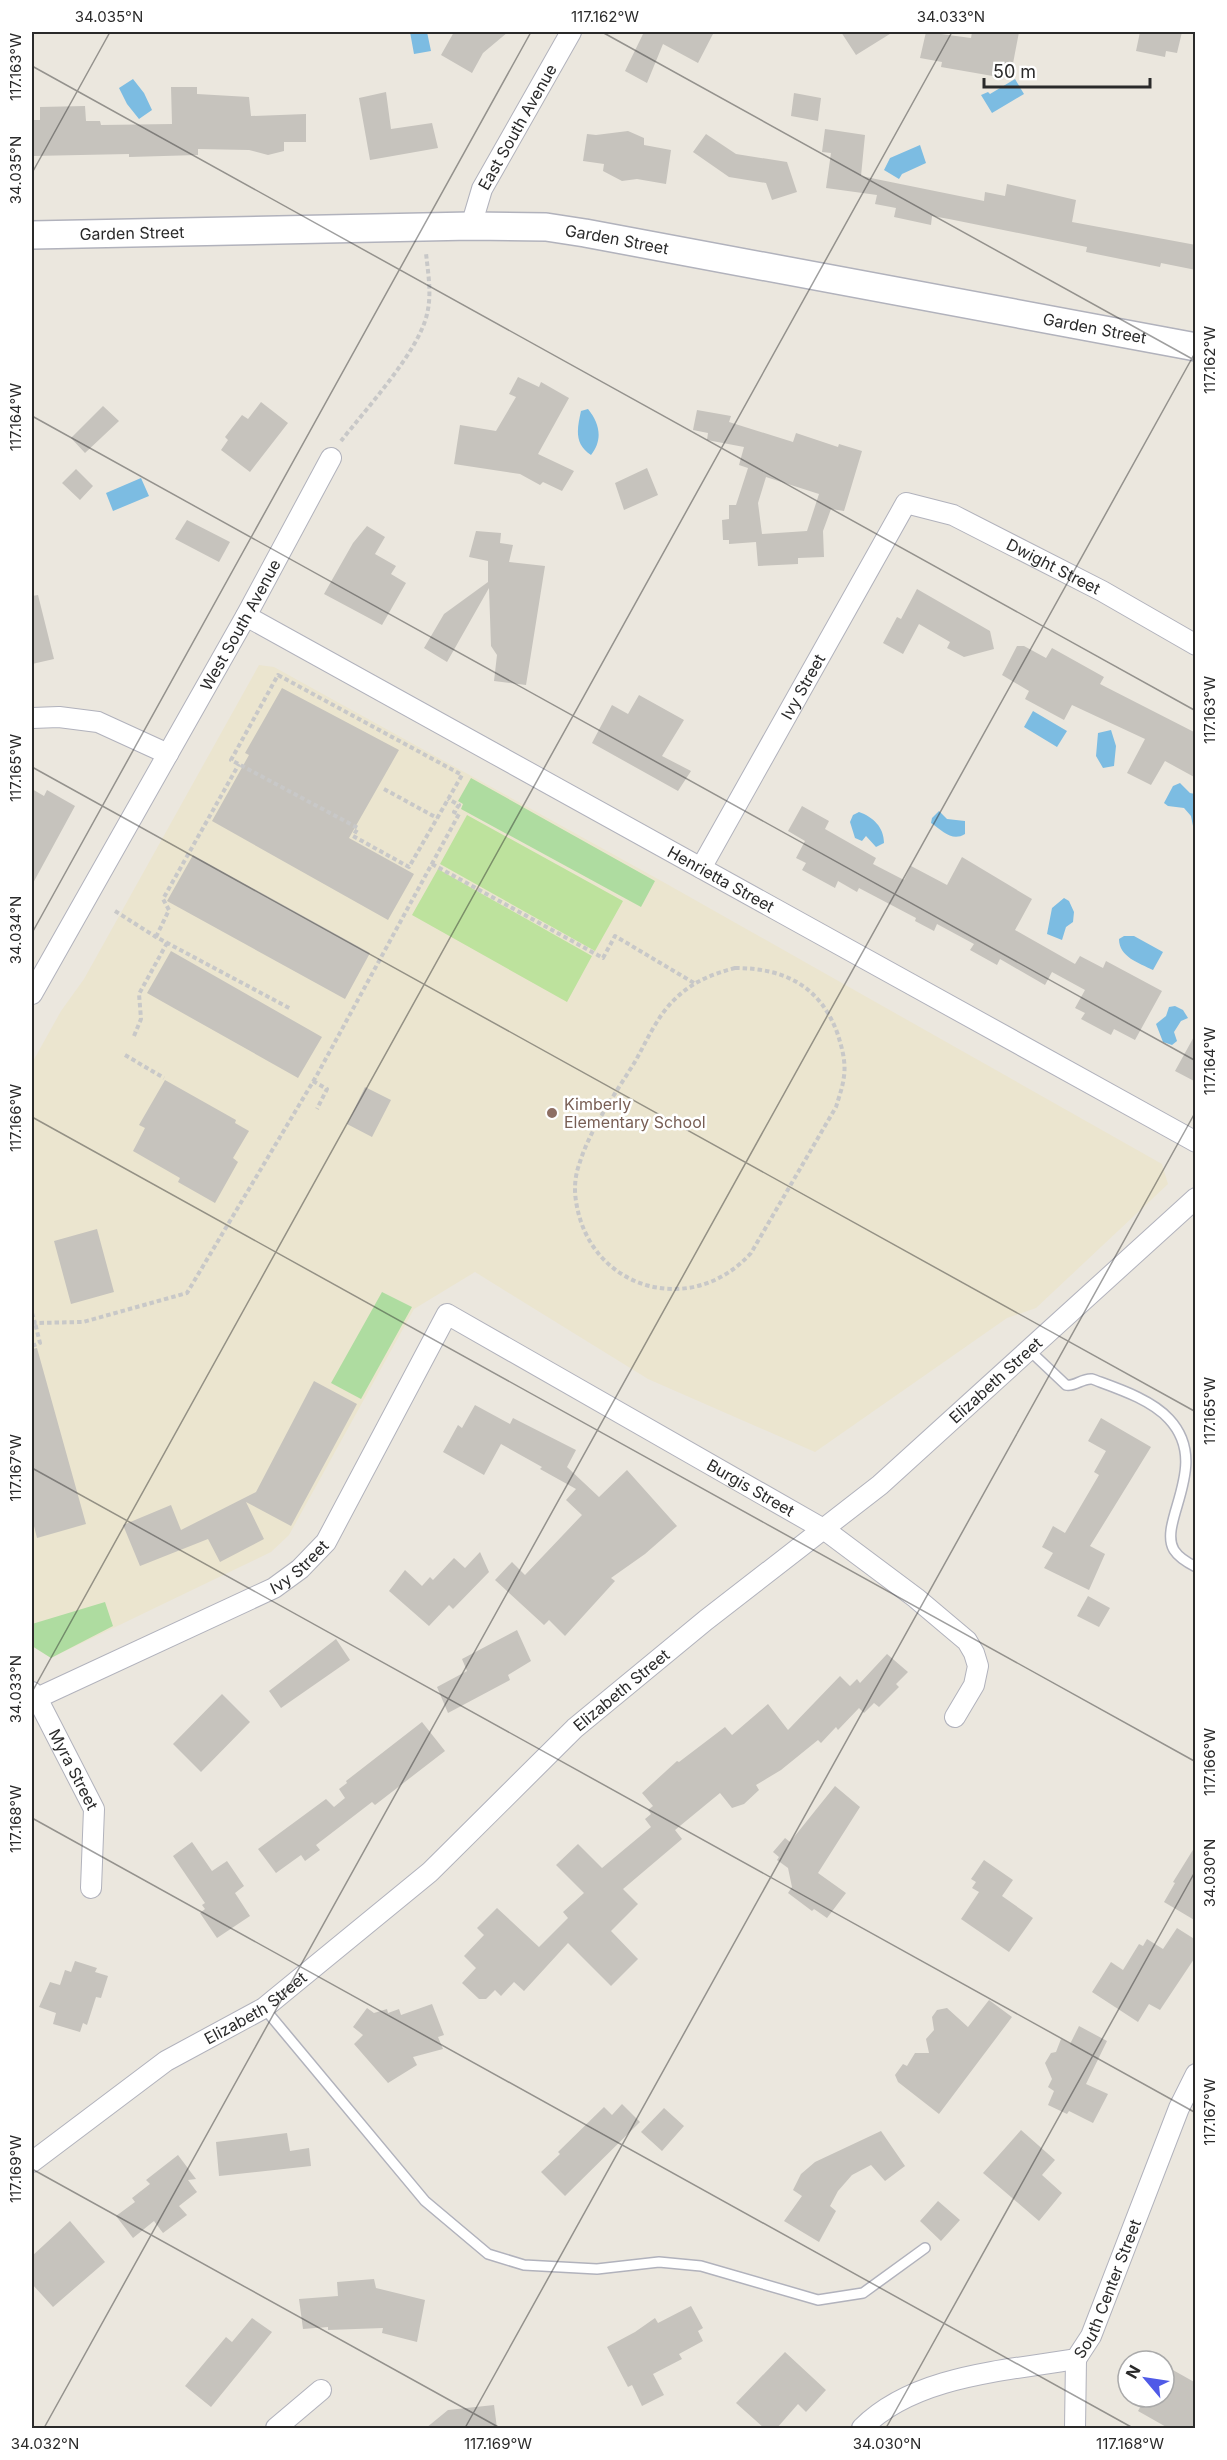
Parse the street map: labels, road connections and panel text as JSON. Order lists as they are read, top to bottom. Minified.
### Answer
{"streets":{"street":["East South Avenue","Garden Street","Dwight Street","West South Avenue","Ivy Street","Henrietta Street","Elizabeth Street","Burgis Street","Myra Street","South Center Street"]},"crossings":[["East South Avenue","Garden Street"],["Dwight Street","Ivy Street"],["West South Avenue","Henrietta Street"],["Ivy Street","Henrietta Street"],["Ivy Street","Burgis Street"],["Ivy Street","Myra Street"],["Elizabeth Street","Burgis Street"]],"places":["Kimberly Elementary School"],"scale_bar":"50 m","north":"top left","coordinates":["34.035°N","117.162°W","34.033°N","117.163°W","117.164°W","117.165°W","34.034°N","117.166°W","117.167°W","117.168°W","34.030°N","117.169°W","34.032°N"]}
